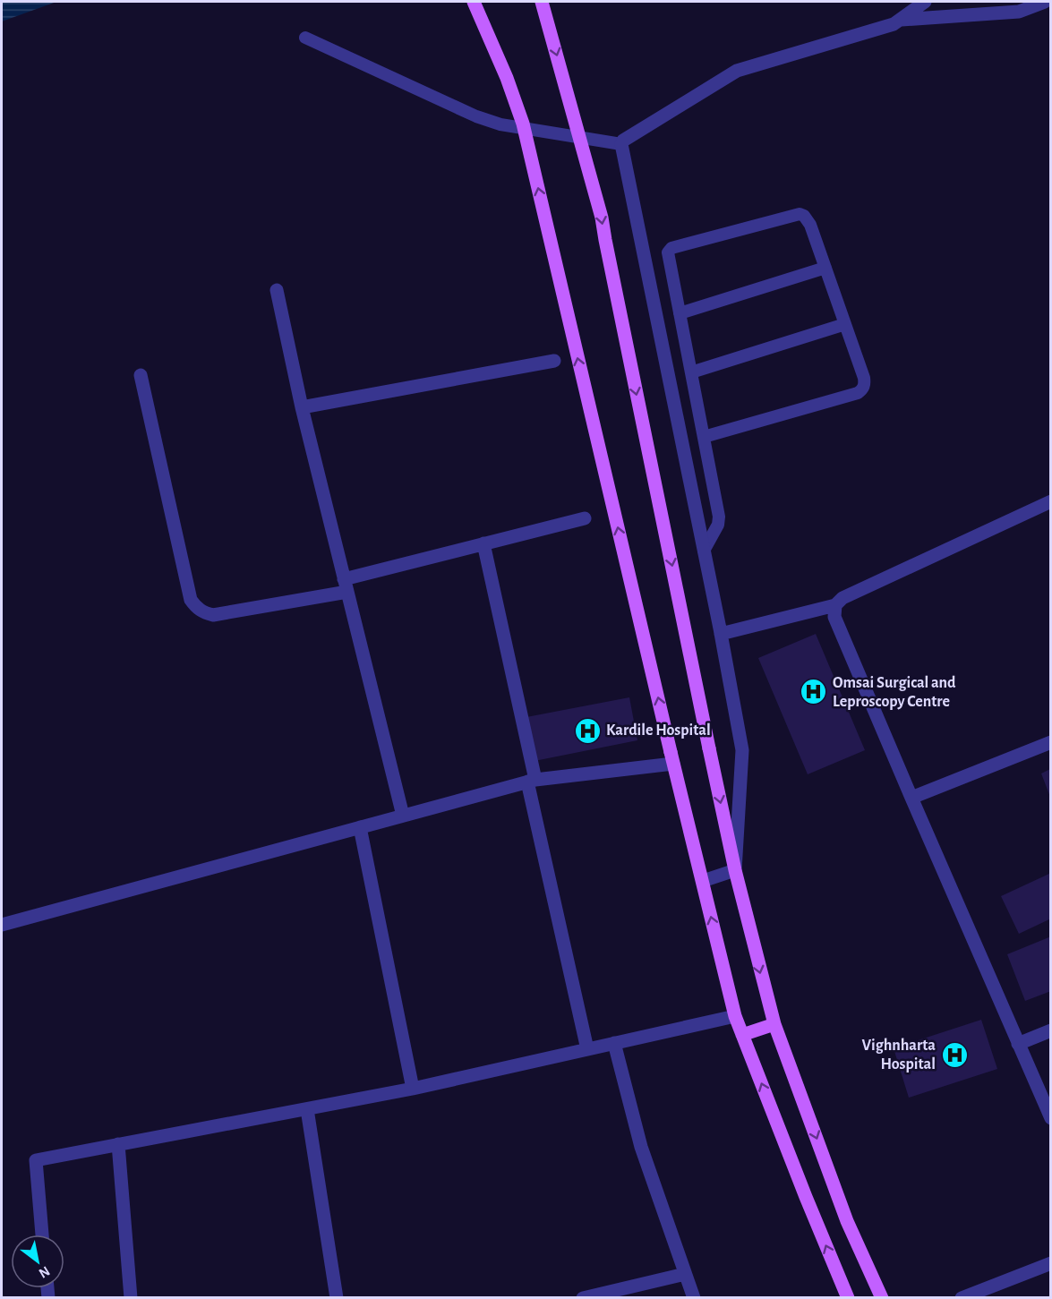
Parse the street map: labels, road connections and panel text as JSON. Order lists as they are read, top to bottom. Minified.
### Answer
{"places":{"hospital":["Omsai Surgical and Leproscopy Centre","Kardile Hospital","Vighnharta Hospital"]},"north":"bottom right"}
